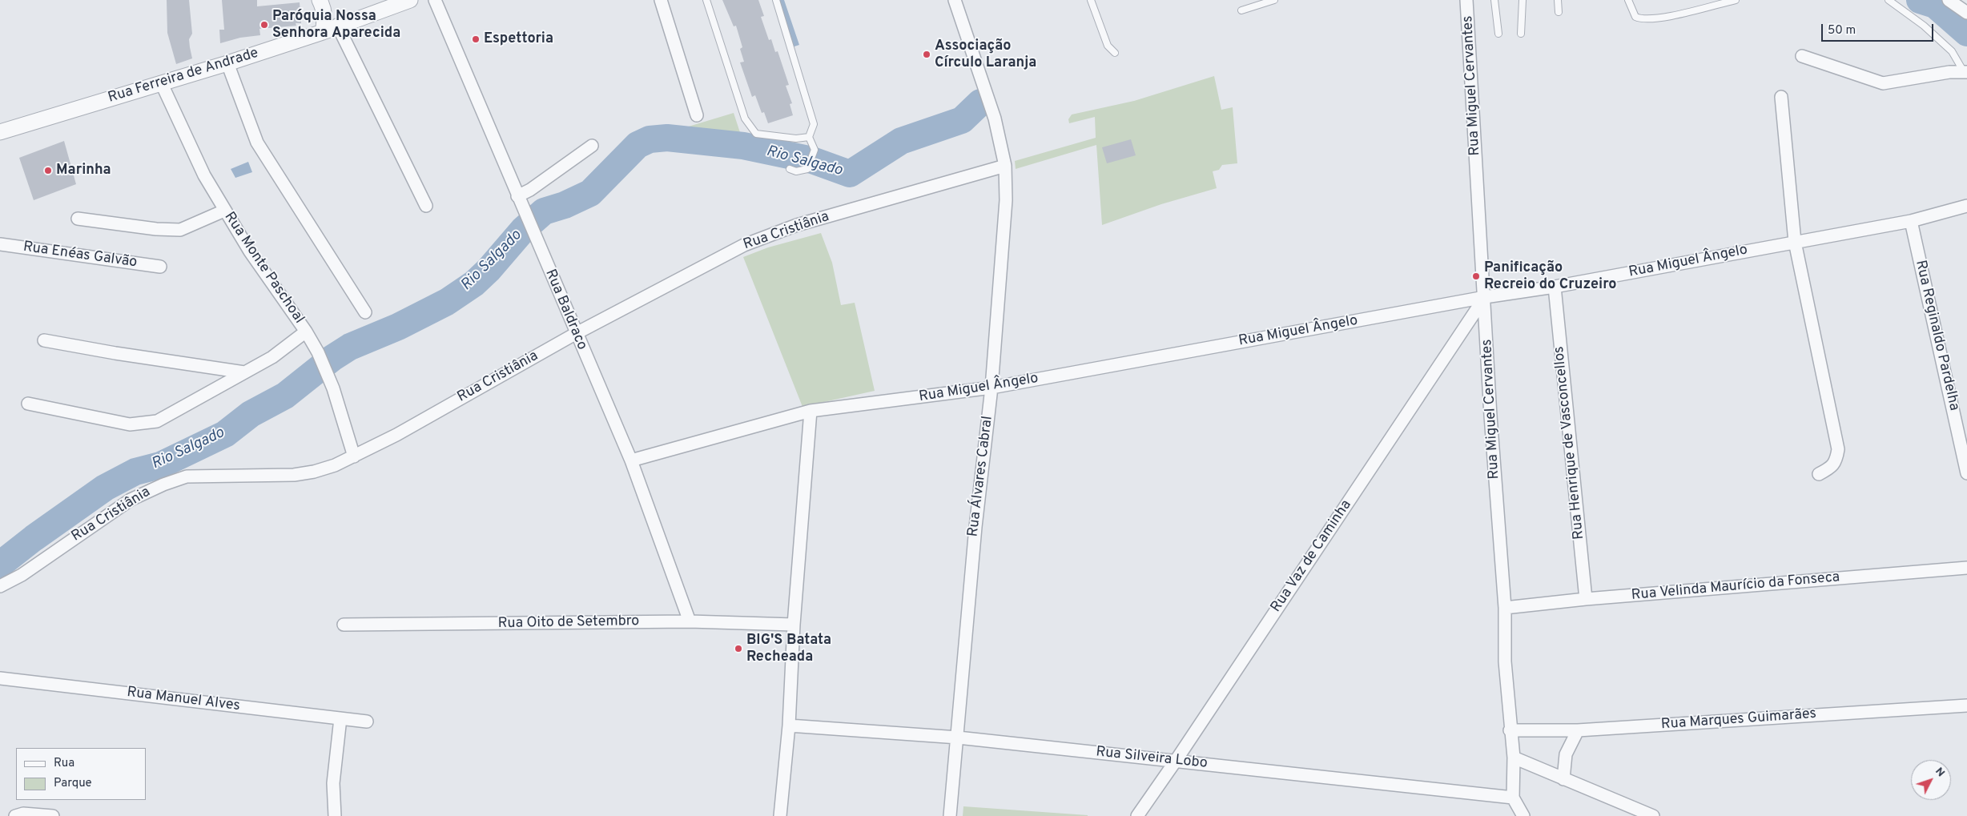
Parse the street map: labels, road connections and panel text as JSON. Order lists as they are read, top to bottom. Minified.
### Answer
{"streets":{"street":["Rua Ferreira de Andrade","Rua Miguel Cervantes","Rua Cristiânia","Rua Enéas Galvão","Rua Miguel Ângelo","Rua Monte Paschoal","Rua Baldraco","Rua Reginaldo Pardelha","Rua Henrique de Vasconcellos","Rua Álvares Cabral","Rua Vaz de Caminha","Rua Velinda Maurício da Fonseca","Rua Oito de Setembro","Rua Manuel Alves","Rua Marques Guimarães","Rua Silveira Lobo"]},"crossings":[["Rua Ferreira de Andrade","Rua Monte Paschoal"],["Rua Miguel Cervantes","Rua Miguel Ângelo"],["Rua Miguel Cervantes","Rua Vaz de Caminha"],["Rua Miguel Cervantes","Rua Velinda Maurício da Fonseca"],["Rua Miguel Cervantes","Rua Marques Guimarães"],["Rua Miguel Cervantes","Rua Silveira Lobo"],["Rua Cristiânia","Rua Monte Paschoal"],["Rua Cristiânia","Rua Baldraco"],["Rua Cristiânia","Rua Álvares Cabral"],["Rua Miguel Ângelo","Rua Baldraco"],["Rua Miguel Ângelo","Rua Reginaldo Pardelha"],["Rua Miguel Ângelo","Rua Henrique de Vasconcellos"],["Rua Miguel Ângelo","Rua Álvares Cabral"],["Rua Miguel Ângelo","Rua Vaz de Caminha"],["Rua Baldraco","Rua Oito de Setembro"],["Rua Henrique de Vasconcellos","Rua Velinda Maurício da Fonseca"],["Rua Álvares Cabral","Rua Silveira Lobo"],["Rua Vaz de Caminha","Rua Silveira Lobo"]],"water":["Rio Salgado"],"places":["Paróquia Nossa Senhora Aparecida","Espettoria","Associação Círculo Laranja","Marinha","Panificação Recreio do Cruzeiro","BIG'S Batata Recheada"],"legend":["Rua","Parque"],"scale_bar":"50 m","north":"top right"}
